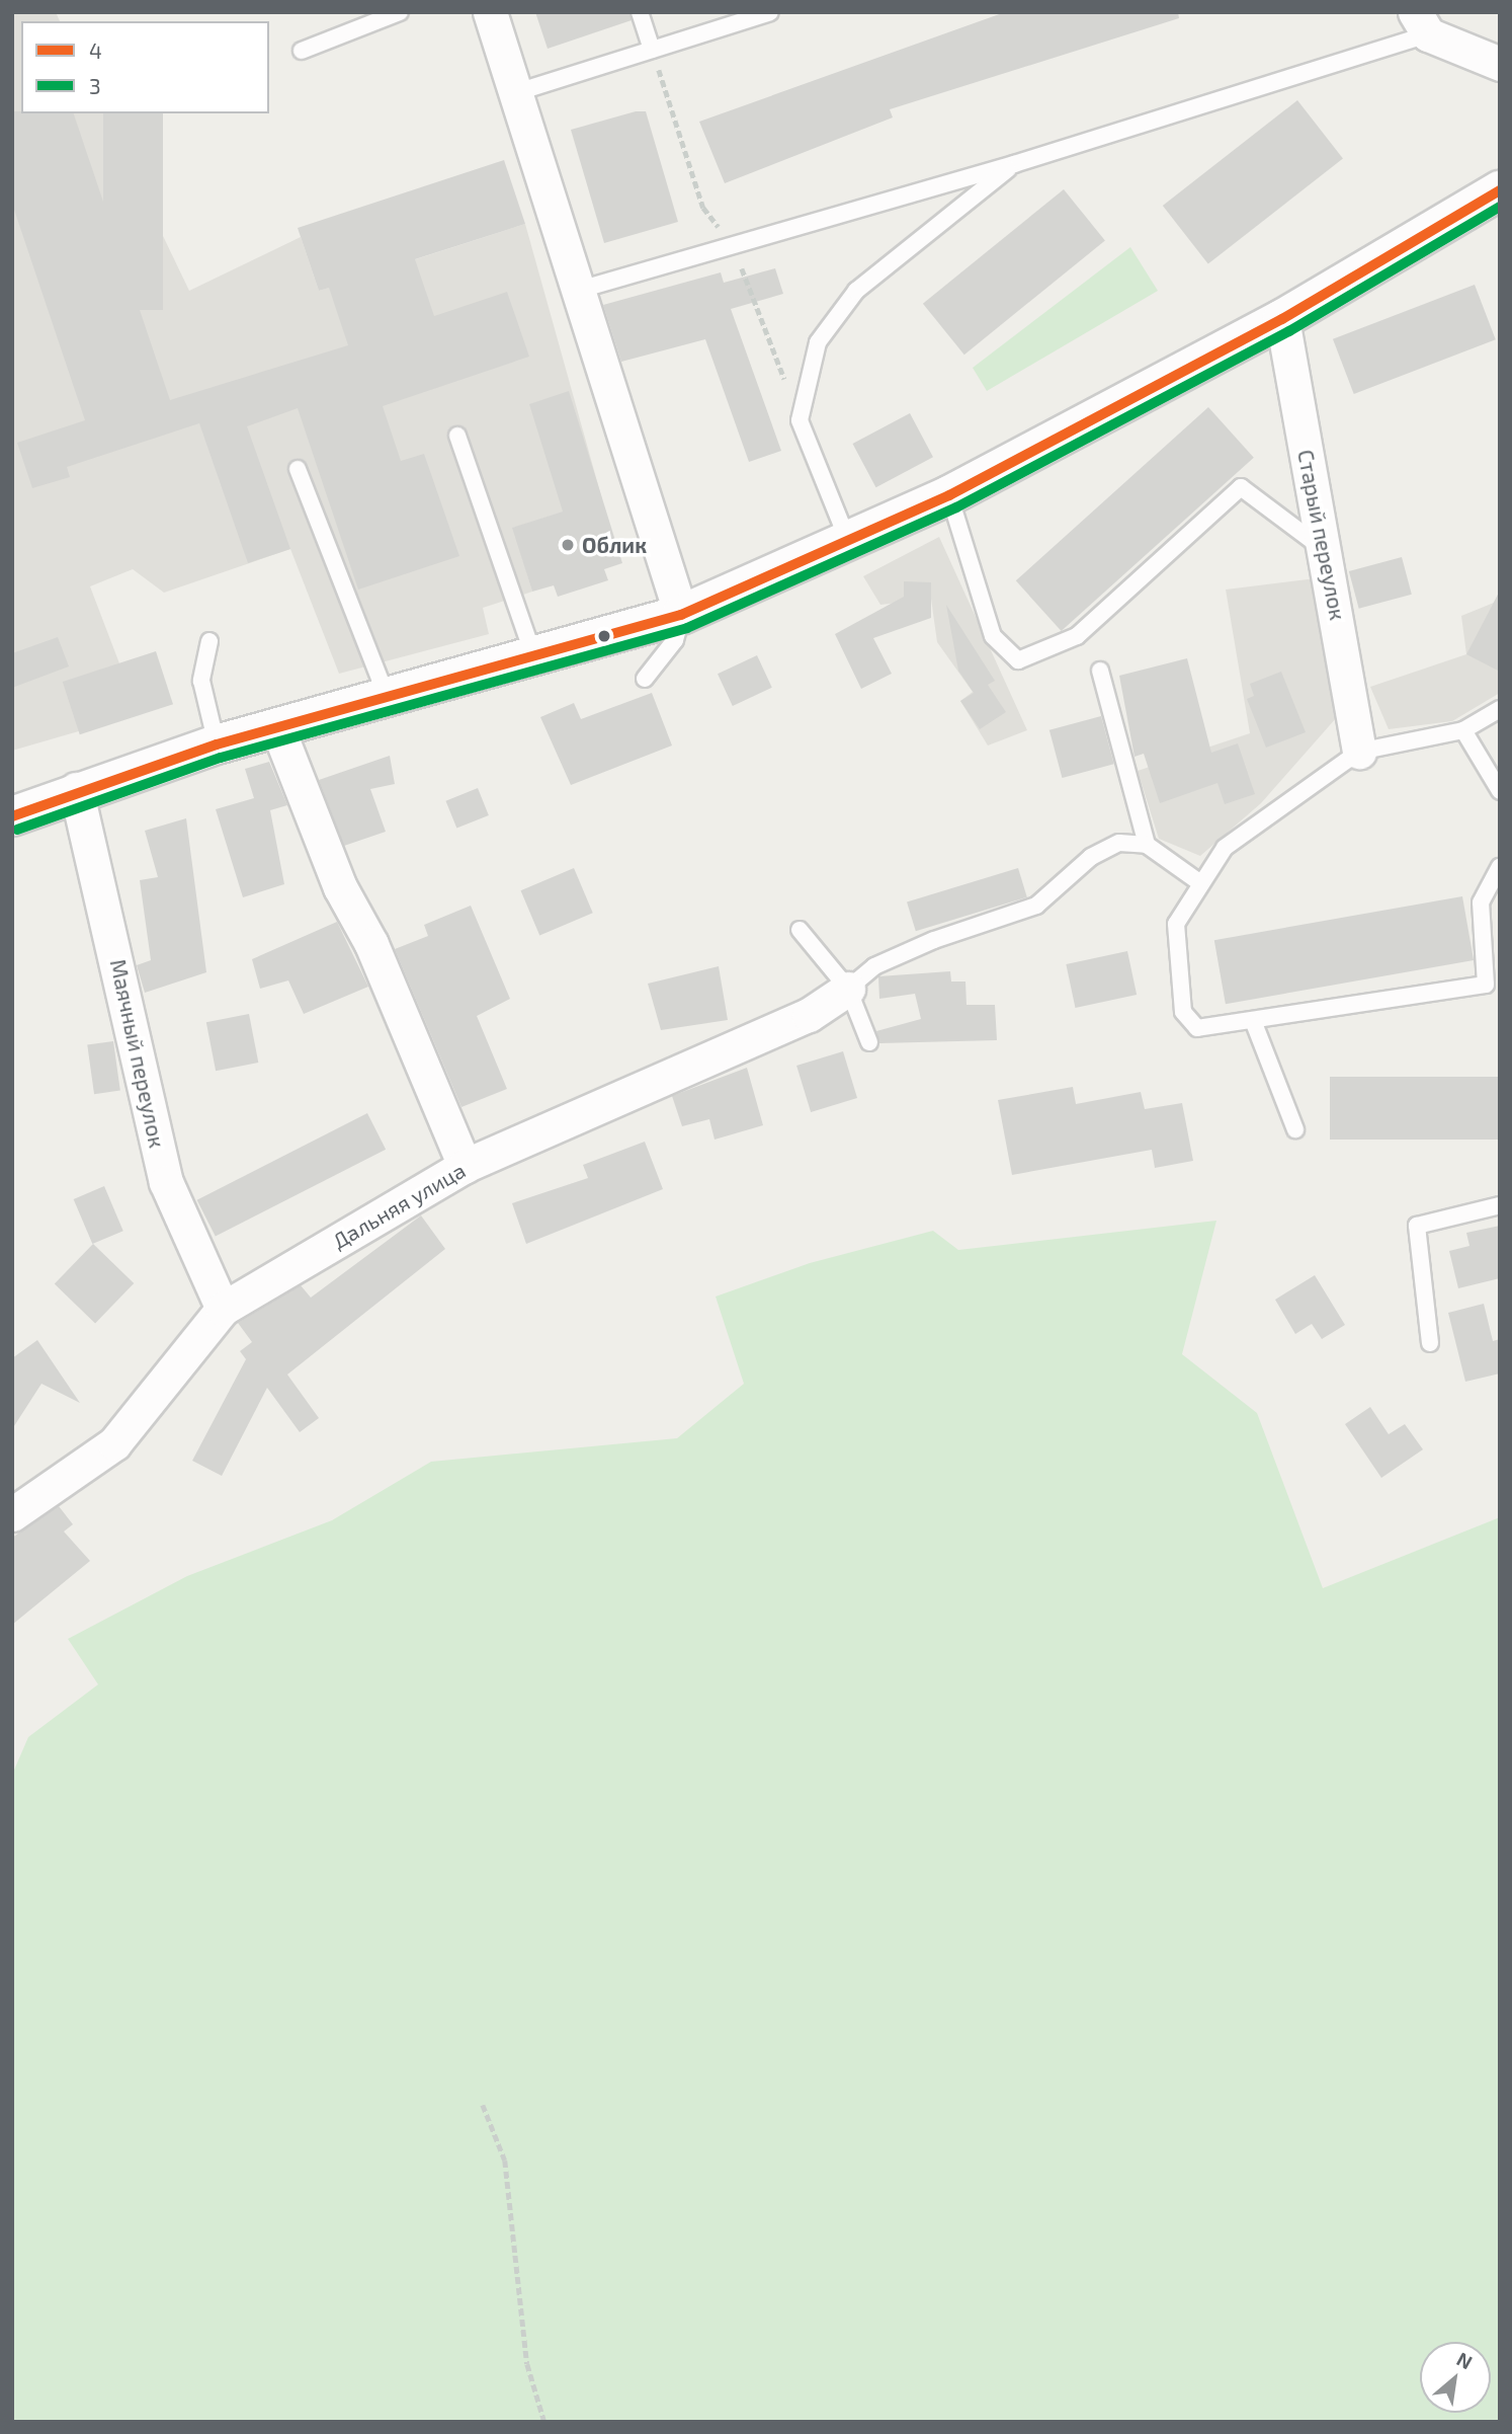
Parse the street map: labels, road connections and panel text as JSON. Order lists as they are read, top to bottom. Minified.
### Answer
{"streets":{"street":["Старый переулок","Маячный переулок","Дальняя улица"]},"crossings":[["Маячный переулок","Дальняя улица"]],"places":["Облик"],"lines":["transit line 4","transit line 3"],"legend":["4","3"],"north":"top right"}
